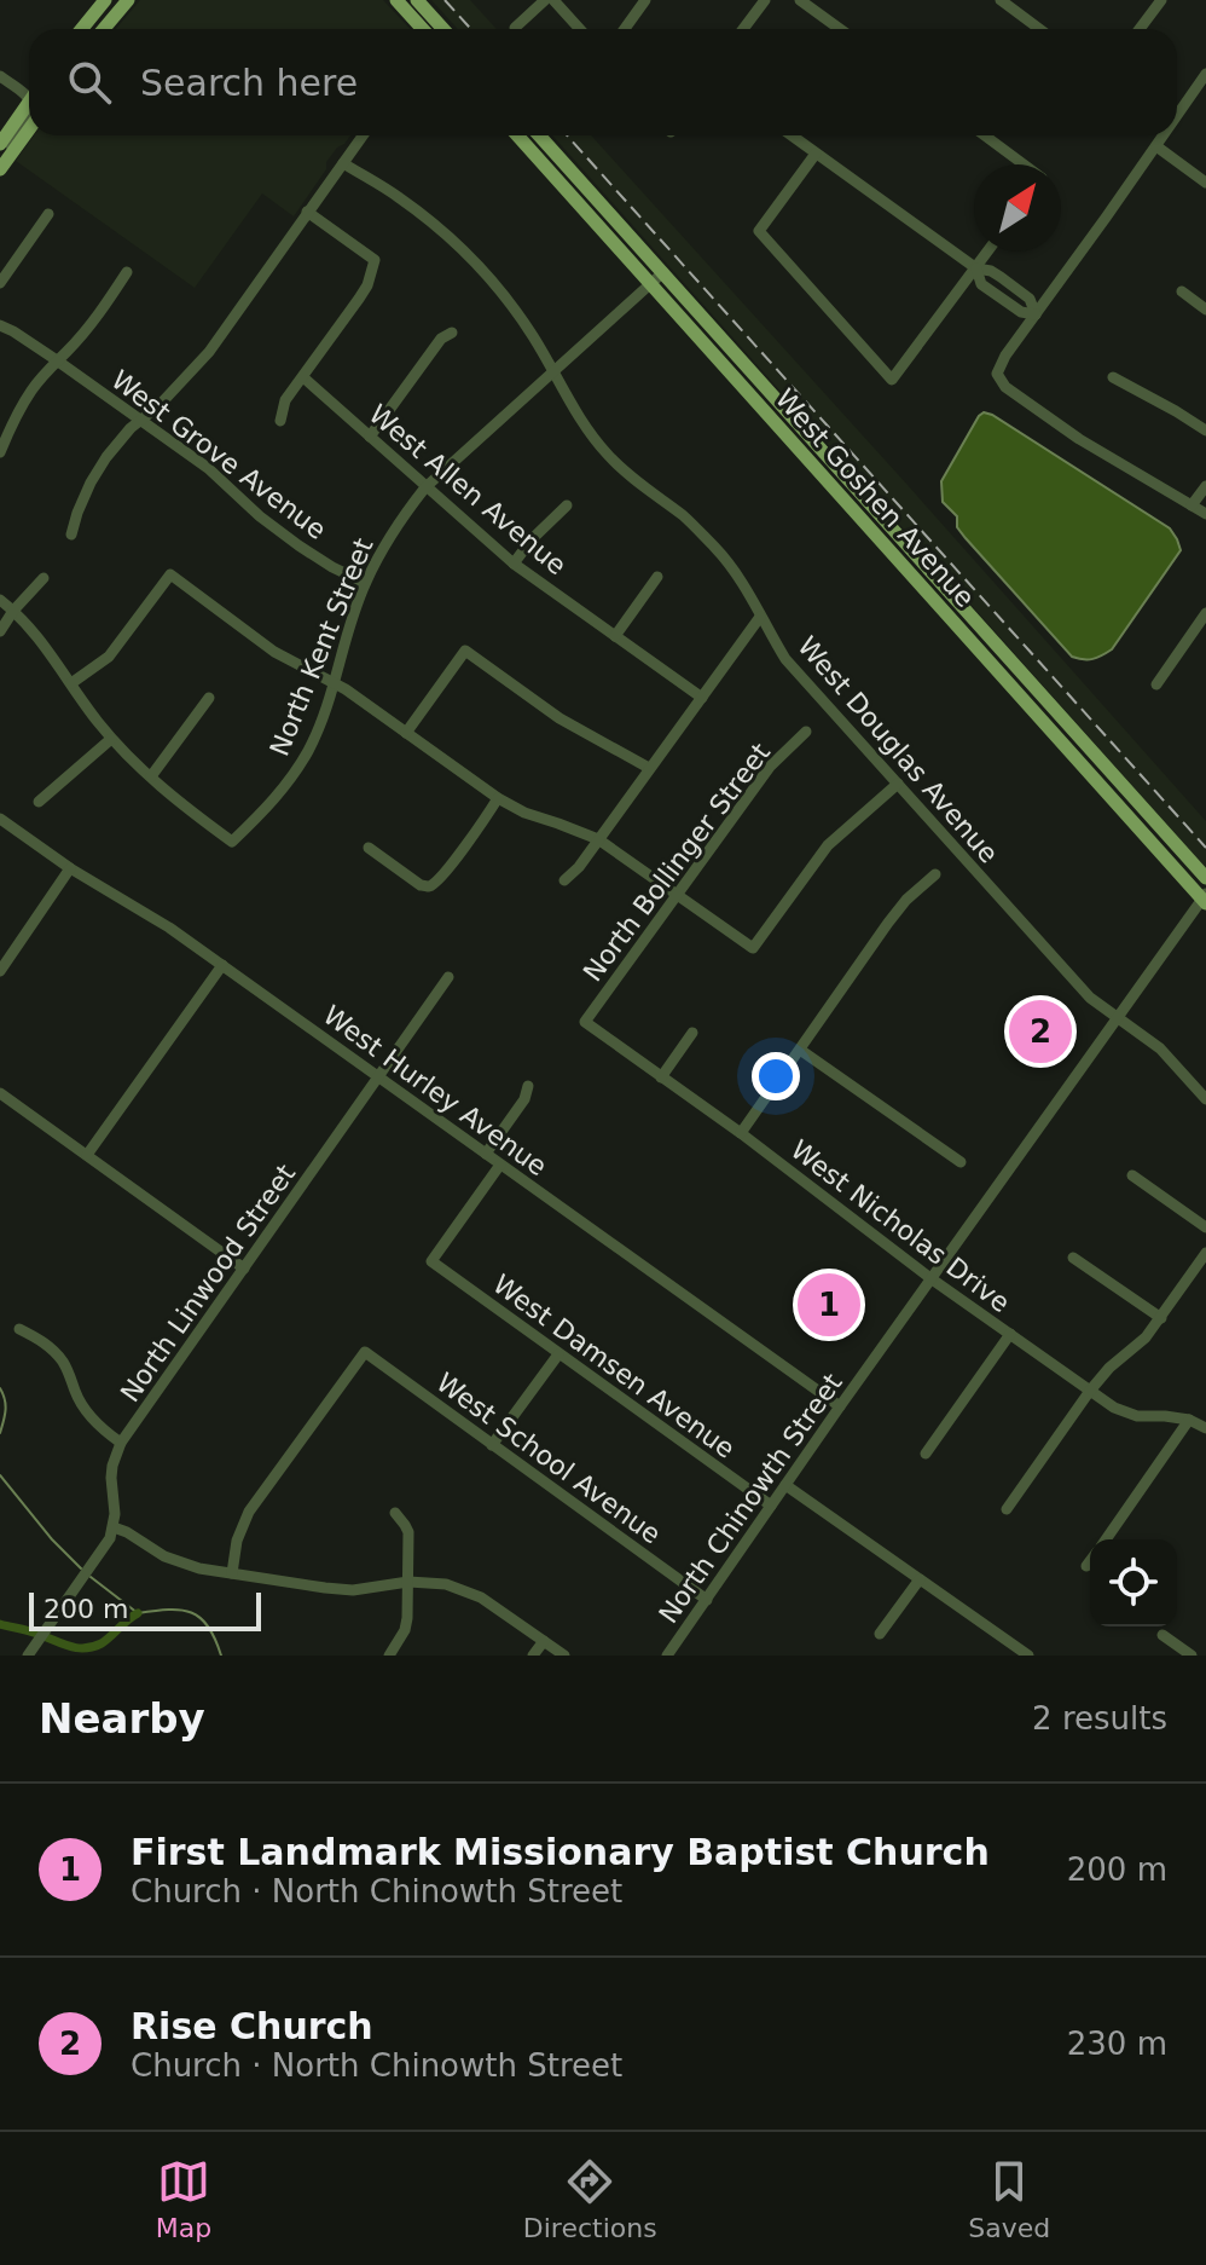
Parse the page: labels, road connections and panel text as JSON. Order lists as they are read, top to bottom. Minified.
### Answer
{"streets":{"main road":["West Goshen Avenue"],"street":["West Grove Avenue","West Allen Avenue","North Kent Street","West Douglas Avenue","North Bollinger Street","West Hurley Avenue","West Nicholas Drive","North Linwood Street","West Damsen Avenue","West School Avenue","North Chinowth Street"]},"crossings":[["West Grove Avenue","North Kent Street"],["West Allen Avenue","North Kent Street"],["West Goshen Avenue","North Kent Street"],["West Goshen Avenue","North Chinowth Street"],["North Kent Street","West Douglas Avenue"],["West Douglas Avenue","North Chinowth Street"],["North Bollinger Street","West Nicholas Drive"],["West Hurley Avenue","North Linwood Street"],["West Hurley Avenue","West Damsen Avenue"],["West Hurley Avenue","North Chinowth Street"],["West Nicholas Drive","North Chinowth Street"],["West Damsen Avenue","North Chinowth Street"],["West School Avenue","North Chinowth Street"]],"scale_bar":"200 m","north":"top right","page":{"search":"Search here","pins":["2","1"],"scale":"200 m","heading":["Nearby","2 results"],"list":[{"mark":"1","name":"First Landmark Missionary Baptist Church","note":"Church · North Chinowth Street","value":"200 m"},{"mark":"2","name":"Rise Church","note":"Church · North Chinowth Street","value":"230 m"}],"nav":["Map","Directions","Saved"]}}
